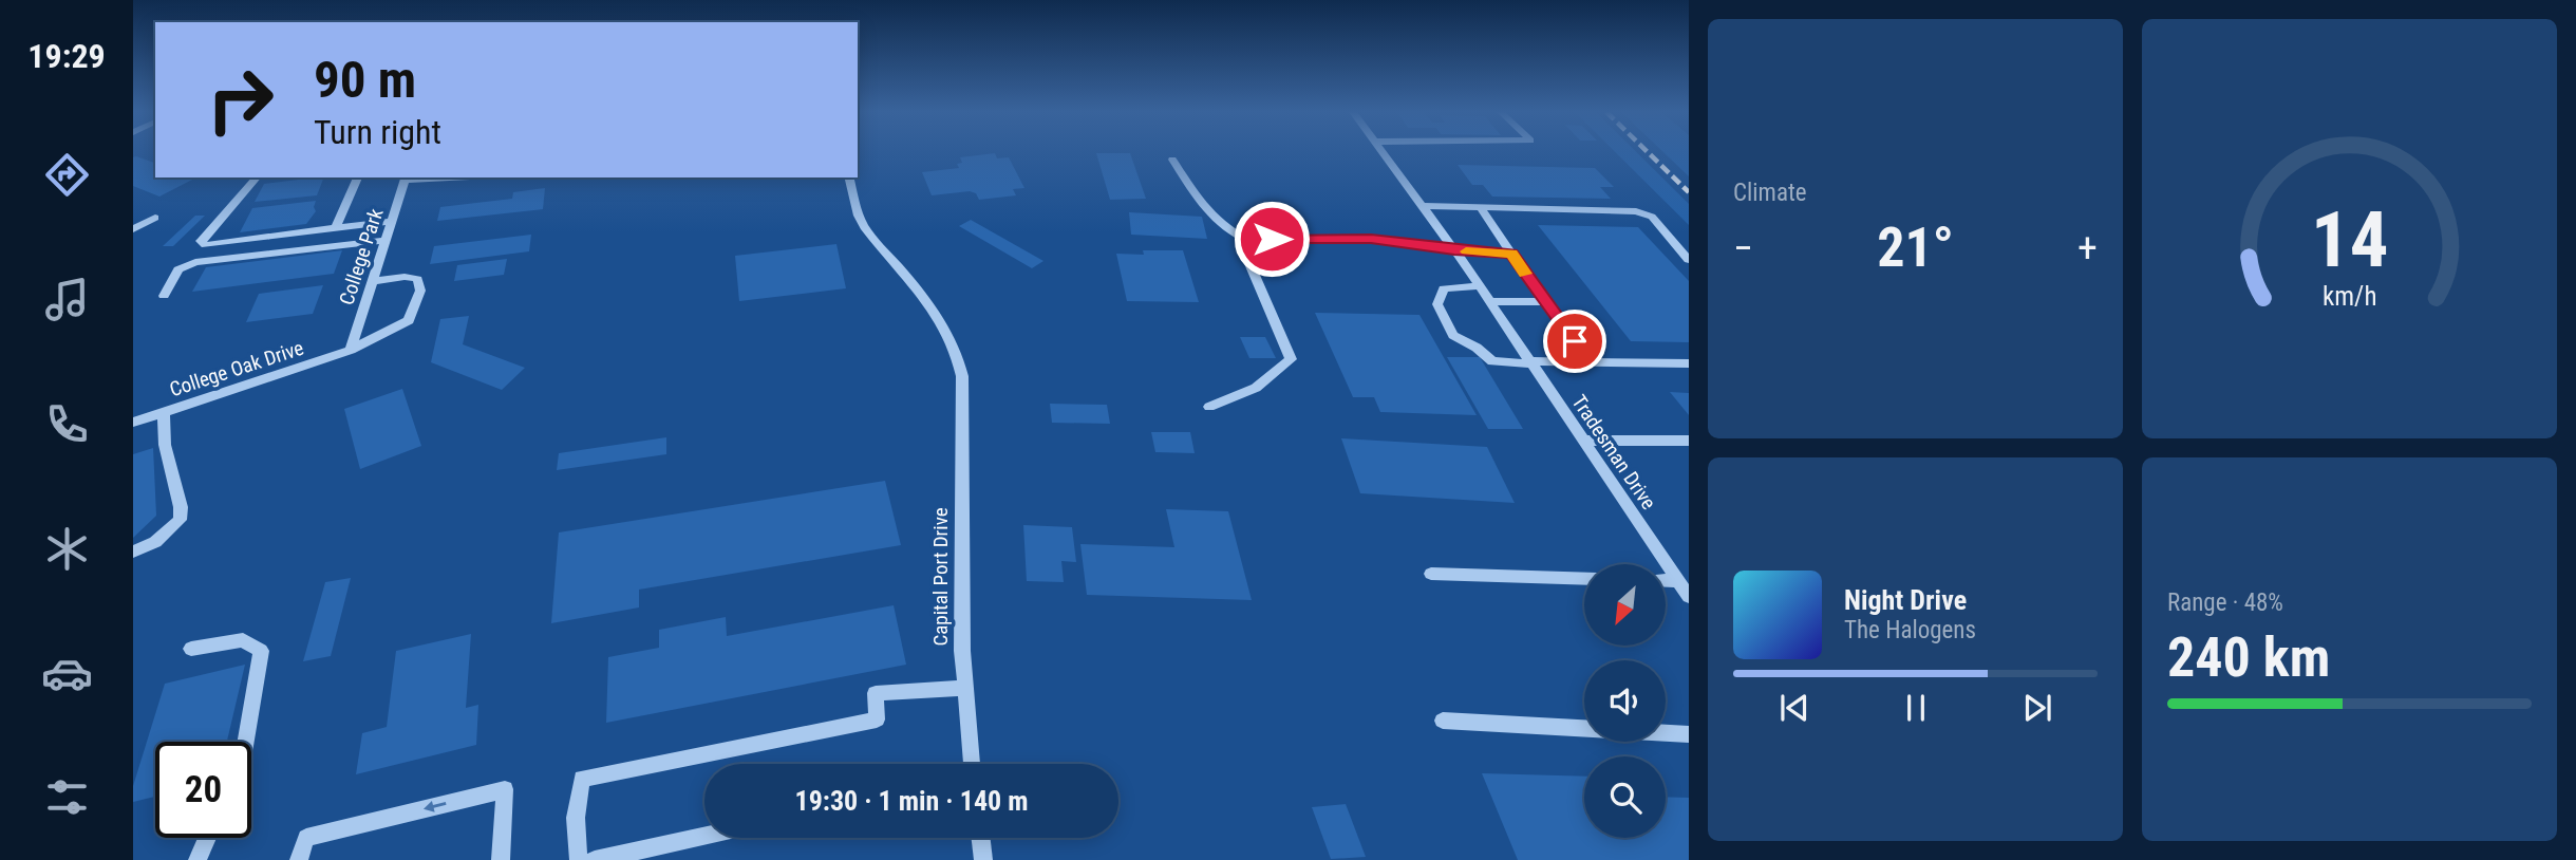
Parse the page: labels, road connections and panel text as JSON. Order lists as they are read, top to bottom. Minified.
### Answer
{"streets":{"street":["College Park","College Oak Drive","Tradesman Drive","Capital Port Drive"]},"crossings":[["College Park","College Oak Drive"]],"north":"bottom left","page":{"tabs":"19:29","tile":["Climate",["Range · 48%","240 km"]],"turn":["90 m","Turn right"],"heat":["−","21°","+"],"song":["Night Drive","The Halogens"],"limit":"20","trip":"19:30 · 1 min · 140 m","gauge":["14","km/h"]}}
